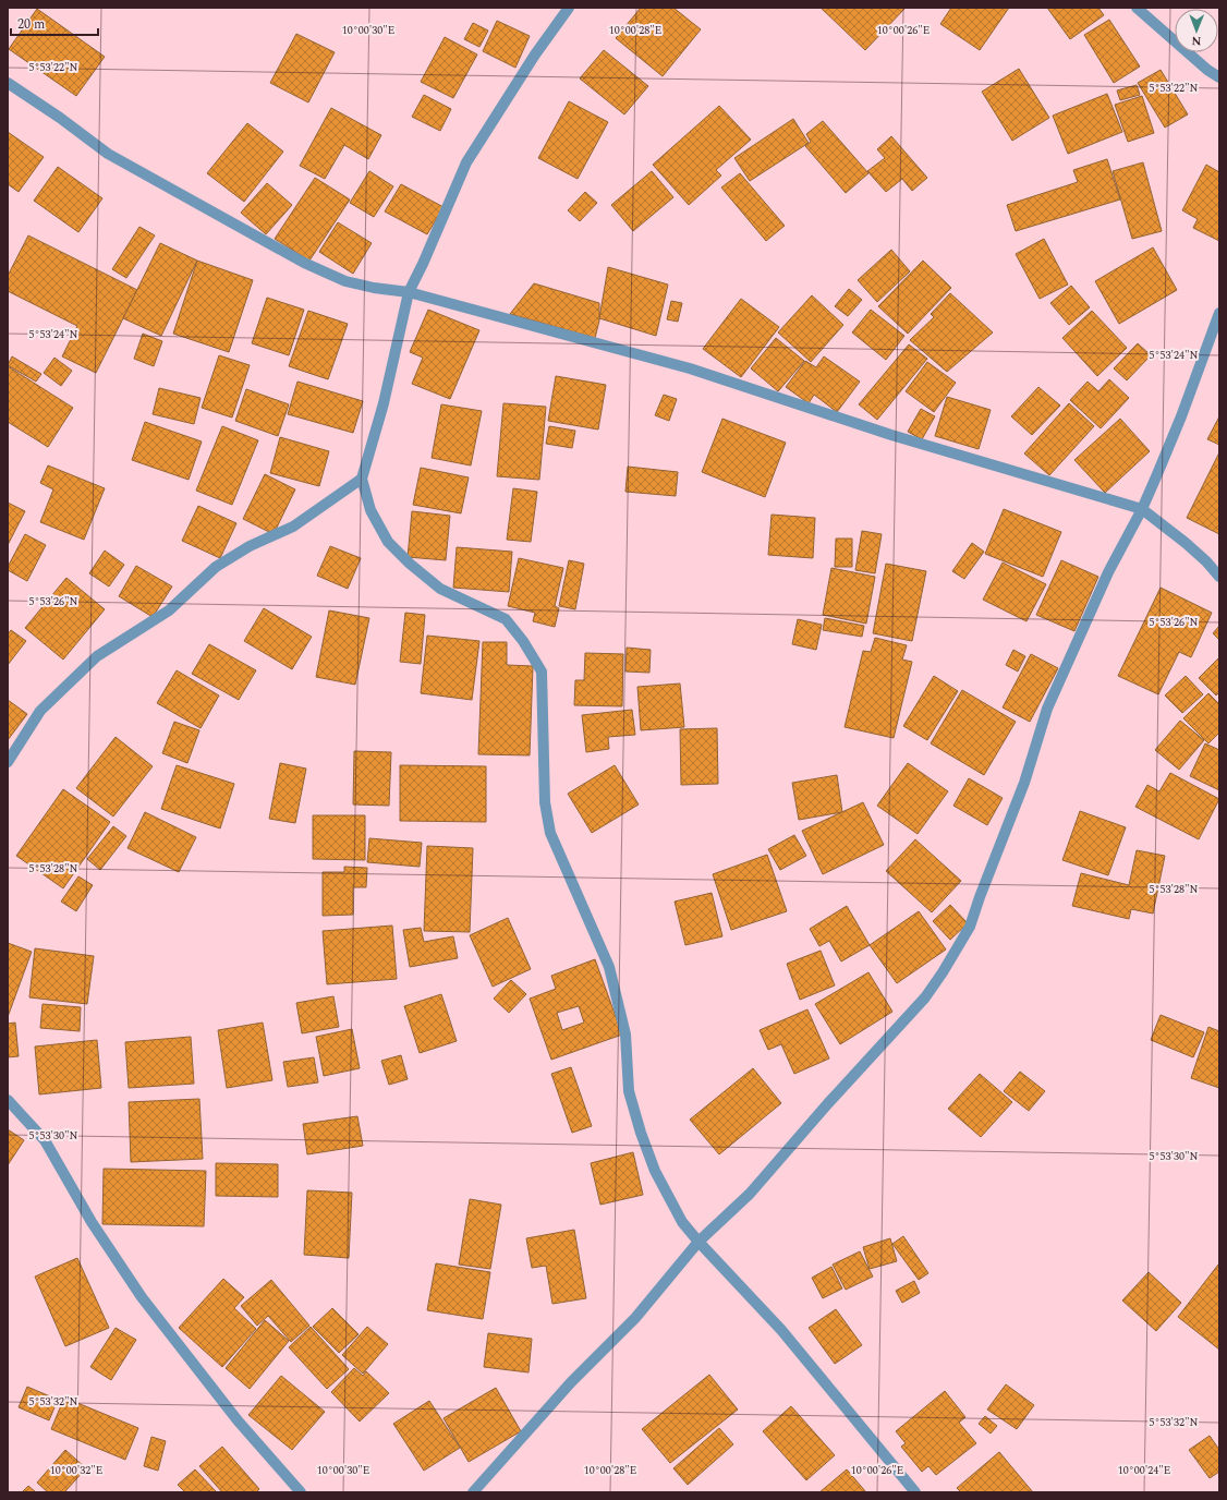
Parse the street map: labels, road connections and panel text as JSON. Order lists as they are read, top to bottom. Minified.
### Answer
{"scale_bar":"20 m","north":"bottom","coordinates":["10°00'30\"E","10°00'28\"E","10°00'26\"E","5°53'22\"N","5°53'24\"N","5°53'26\"N","5°53'28\"N","5°53'30\"N","5°53'32\"N","10°00'32\"E","10°00'24\"E"]}
